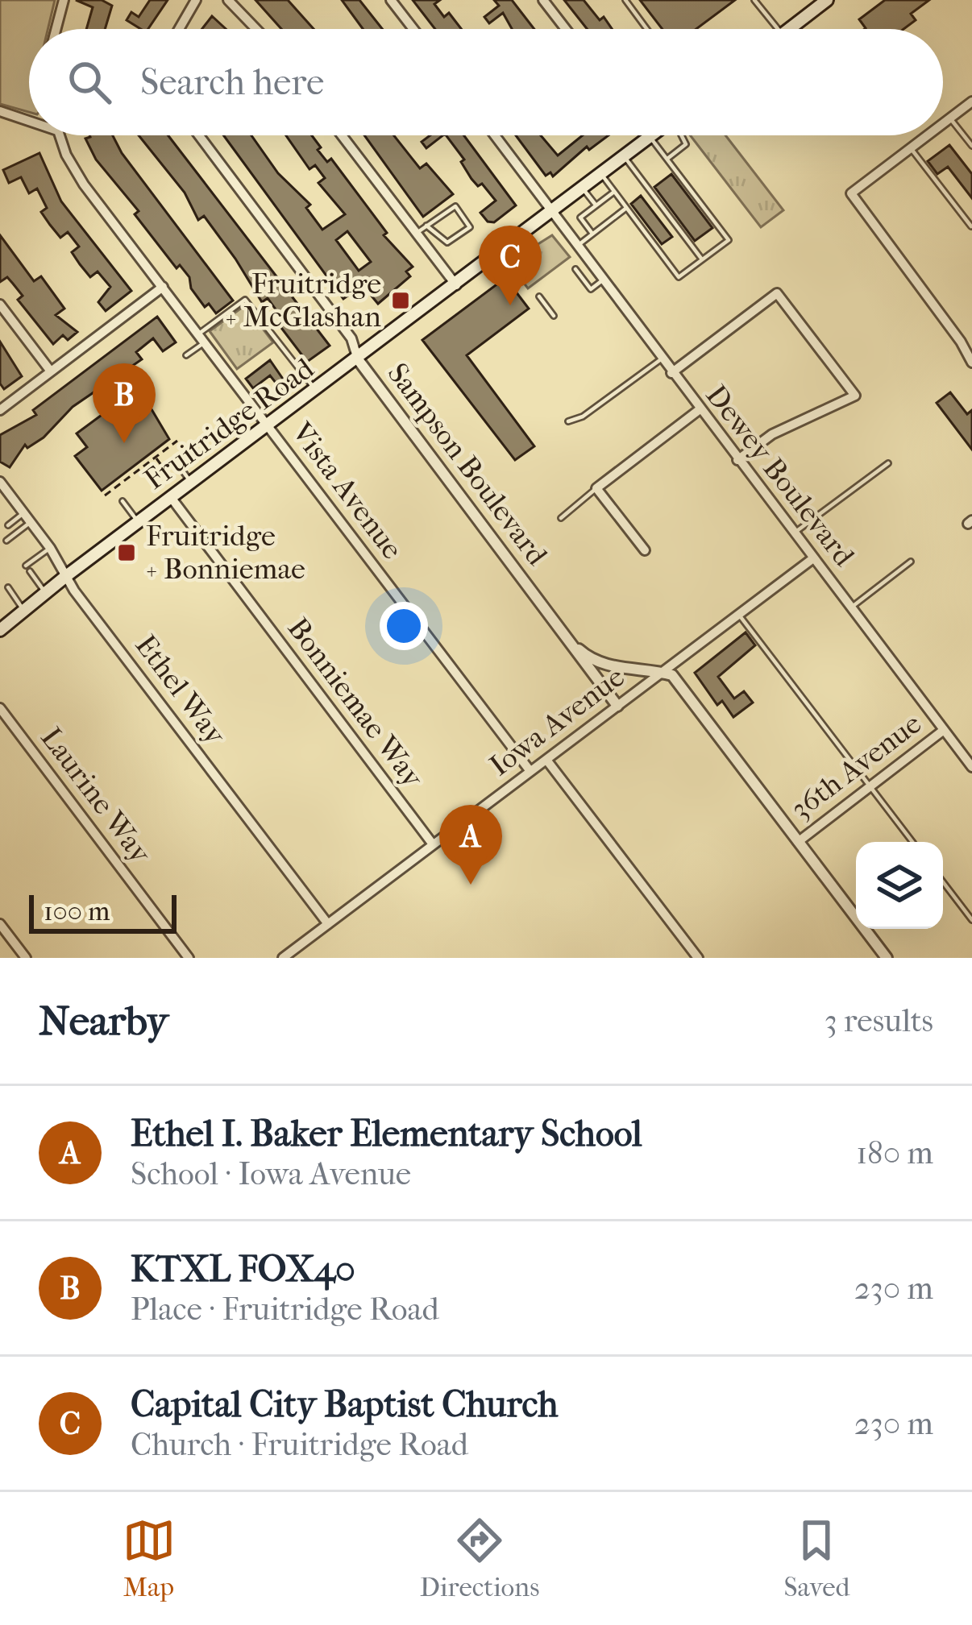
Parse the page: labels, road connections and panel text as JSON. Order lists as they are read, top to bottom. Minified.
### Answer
{"streets":{"main road":["Fruitridge Road"],"street":["Sampson Boulevard","Dewey Boulevard","Vista Avenue","Ethel Way","Bonniemae Way","Iowa Avenue","36th Avenue","Laurine Way"]},"crossings":[["Fruitridge Road","Sampson Boulevard"],["Fruitridge Road","Dewey Boulevard"],["Fruitridge Road","Vista Avenue"],["Fruitridge Road","Ethel Way"],["Fruitridge Road","Bonniemae Way"],["Sampson Boulevard","Iowa Avenue"],["Dewey Boulevard","Iowa Avenue"],["Dewey Boulevard","36th Avenue"],["Vista Avenue","Iowa Avenue"],["Ethel Way","Iowa Avenue"],["Bonniemae Way","Iowa Avenue"]],"places":{"transit":["Fruitridge + McGlashan","Fruitridge + Bonniemae"]},"scale_bar":"100 m","page":{"search":"Search here","pins":["C","B","A"],"scale":"100 m","heading":["Nearby","3 results"],"list":[{"mark":"A","name":"Ethel I. Baker Elementary School","note":"School · Iowa Avenue","value":"180 m"},{"mark":"B","name":"KTXL FOX40","note":"Place · Fruitridge Road","value":"230 m"},{"mark":"C","name":"Capital City Baptist Church","note":"Church · Fruitridge Road","value":"230 m"}],"nav":["Map","Directions","Saved"]}}
